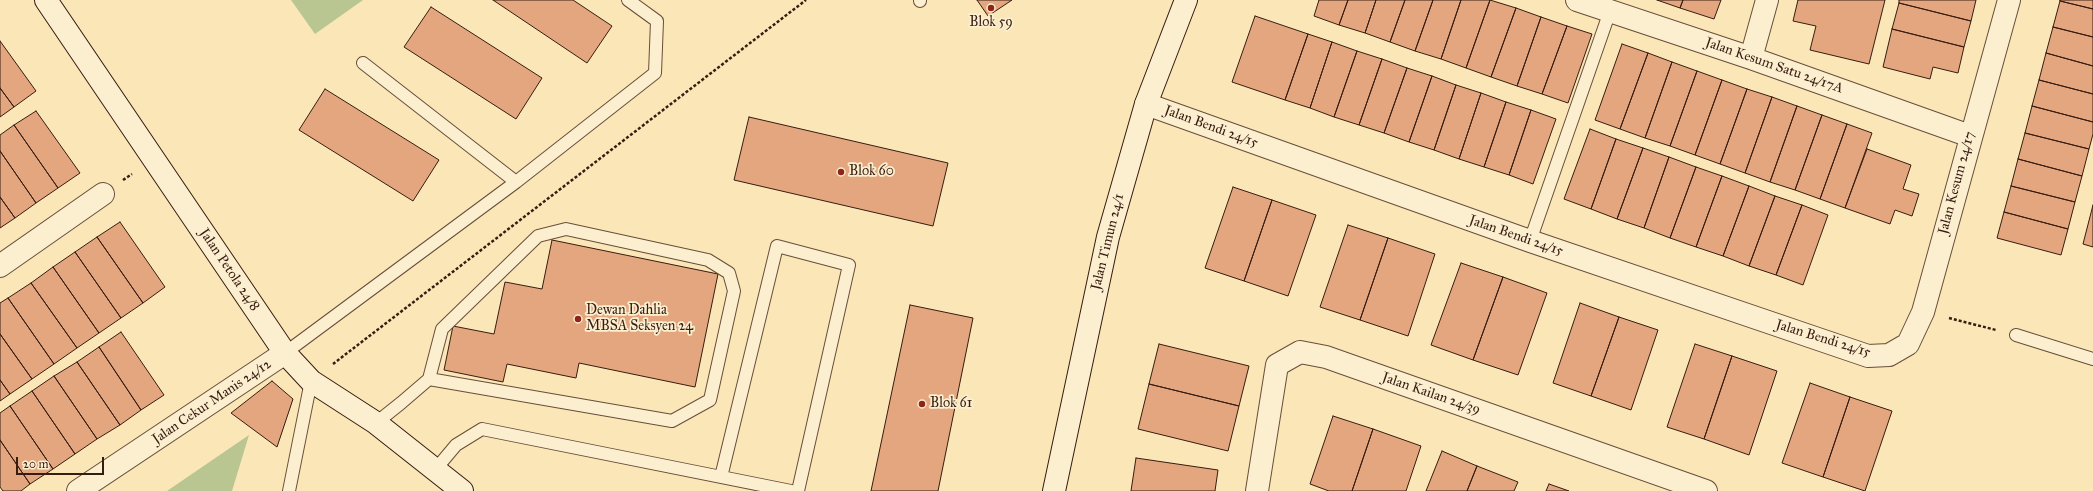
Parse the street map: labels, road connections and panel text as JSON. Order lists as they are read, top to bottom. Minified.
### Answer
{"streets":{"street":["Jalan Kesum Satu 24/17A","Jalan Bendi 24/15","Jalan Kesum 24/17","Jalan Timun 24/1","Jalan Petola 24/8","Jalan Kailan 24/39","Jalan Cekur Manis 24/12"]},"crossings":[["Jalan Kesum Satu 24/17A","Jalan Kesum 24/17"],["Jalan Bendi 24/15","Jalan Kesum 24/17"],["Jalan Bendi 24/15","Jalan Timun 24/1"],["Jalan Petola 24/8","Jalan Cekur Manis 24/12"]],"places":["Blok 59","Blok 60","Dewan Dahlia MBSA Seksyen 24","Blok 61"],"scale_bar":"20 m"}
